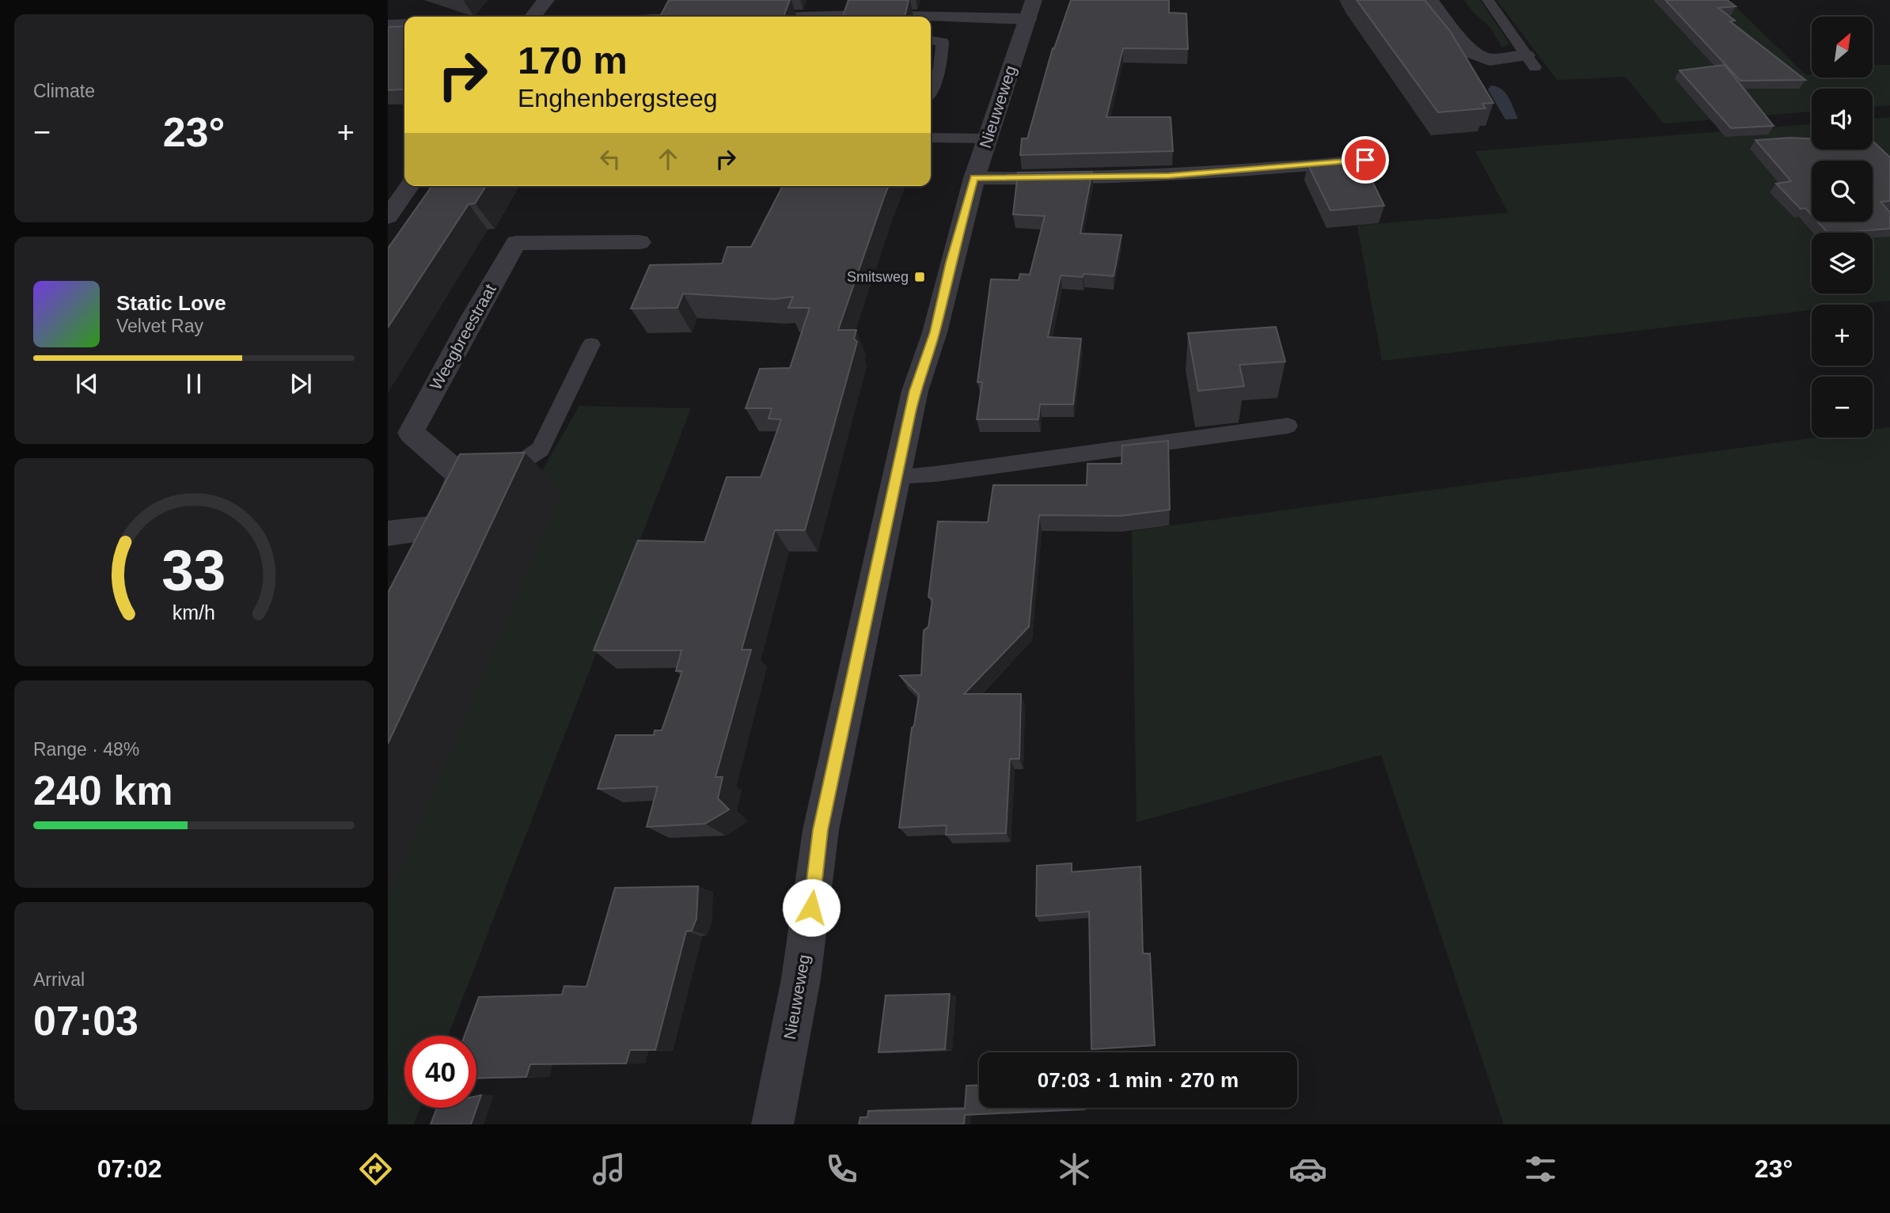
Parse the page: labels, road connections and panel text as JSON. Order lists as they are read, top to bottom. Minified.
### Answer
{"streets":{"street":["Nieuweweg","Weegbreestraat"]},"places":{"transit":["Smitsweg"]},"north":"top right","page":{"tile":["Climate",["Range · 48%","240 km"],["Arrival","07:03"]],"map_buttons":["+","−"],"turn":["170 m","Enghenbergsteeg"],"heat":["−","23°","+"],"song":["Static Love","Velvet Ray"],"limit":"40","trip":"07:03 · 1 min · 270 m","tabs":["07:02","23°"],"gauge":["33","km/h"]}}
